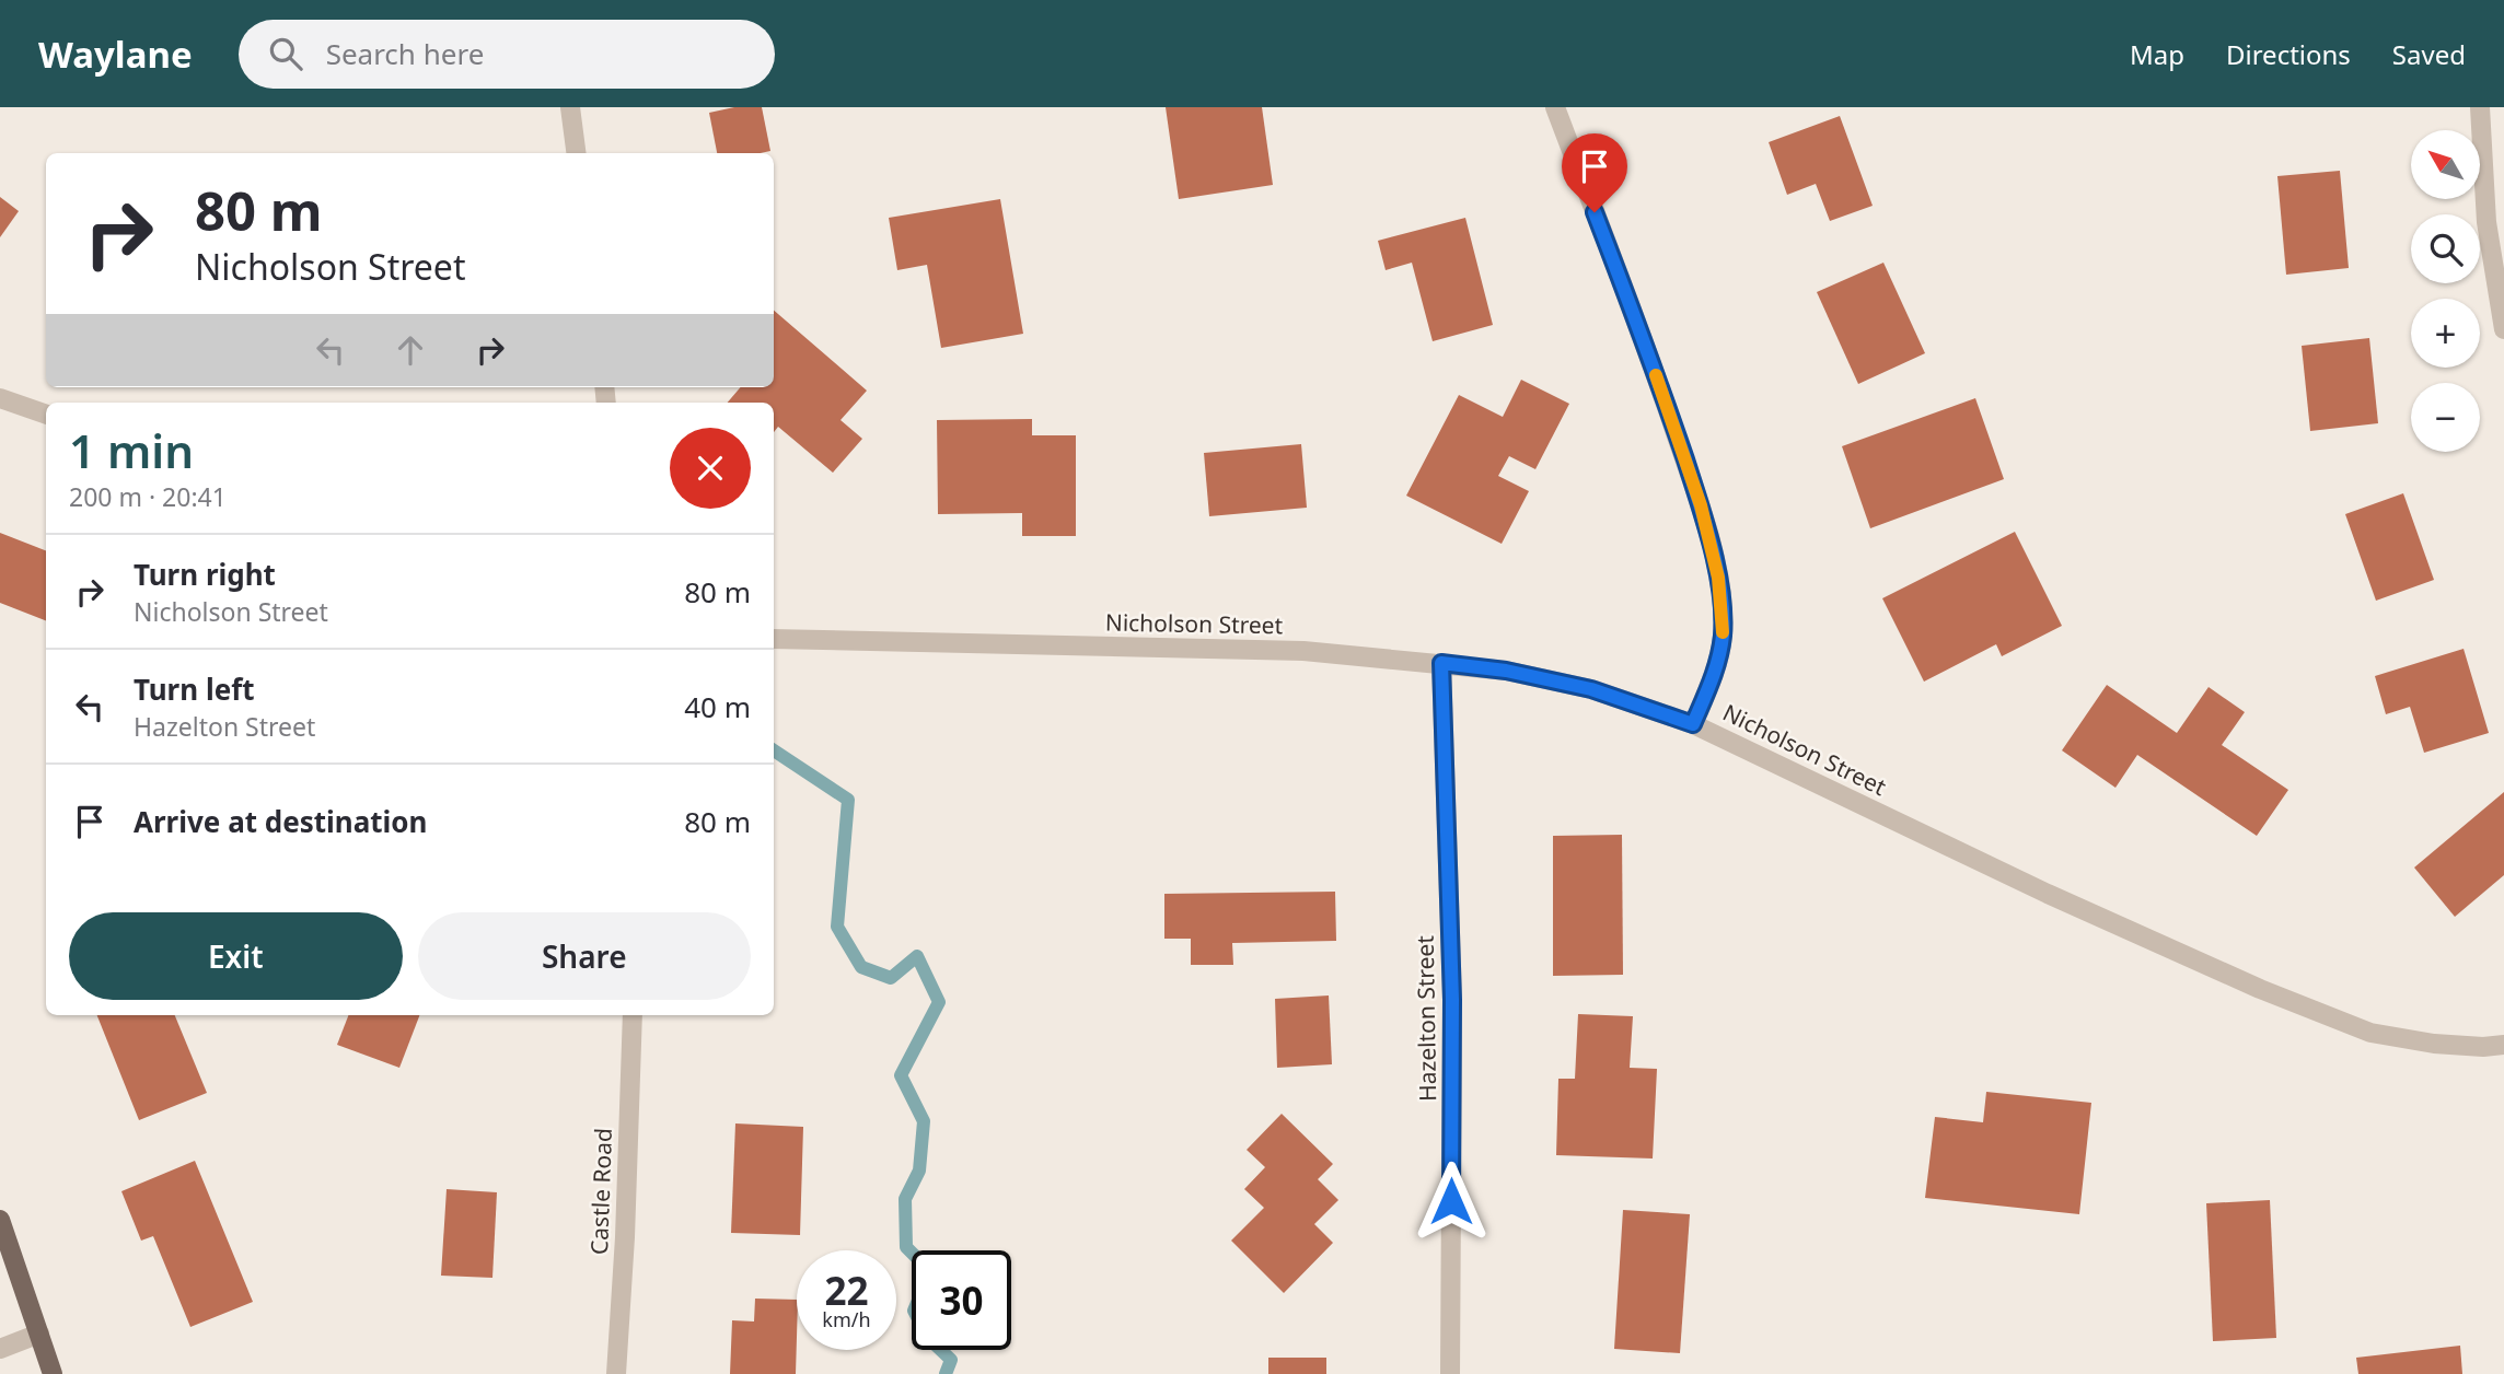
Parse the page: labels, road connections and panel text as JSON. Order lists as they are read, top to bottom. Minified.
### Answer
{"streets":{"street":["Nicholson Street","Hazelton Street","Castle Road"]},"crossings":[["Nicholson Street","Hazelton Street"]],"north":"top left","page":{"header":"Waylane","search":"Search here","nav":["Map","Directions","Saved"],"map_buttons":["+","−"],"turn":["80 m","Nicholson Street"],"heading":["1 min","200 m · 20:41"],"list":[{"name":"Turn right","note":"Nicholson Street","value":"80 m"},{"name":"Turn left","note":"Hazelton Street","value":"40 m"},{"name":"Arrive at destination","value":"80 m"}],"buttons":["Exit","Share"],"speed":"22 km/h","limit":"30"}}
